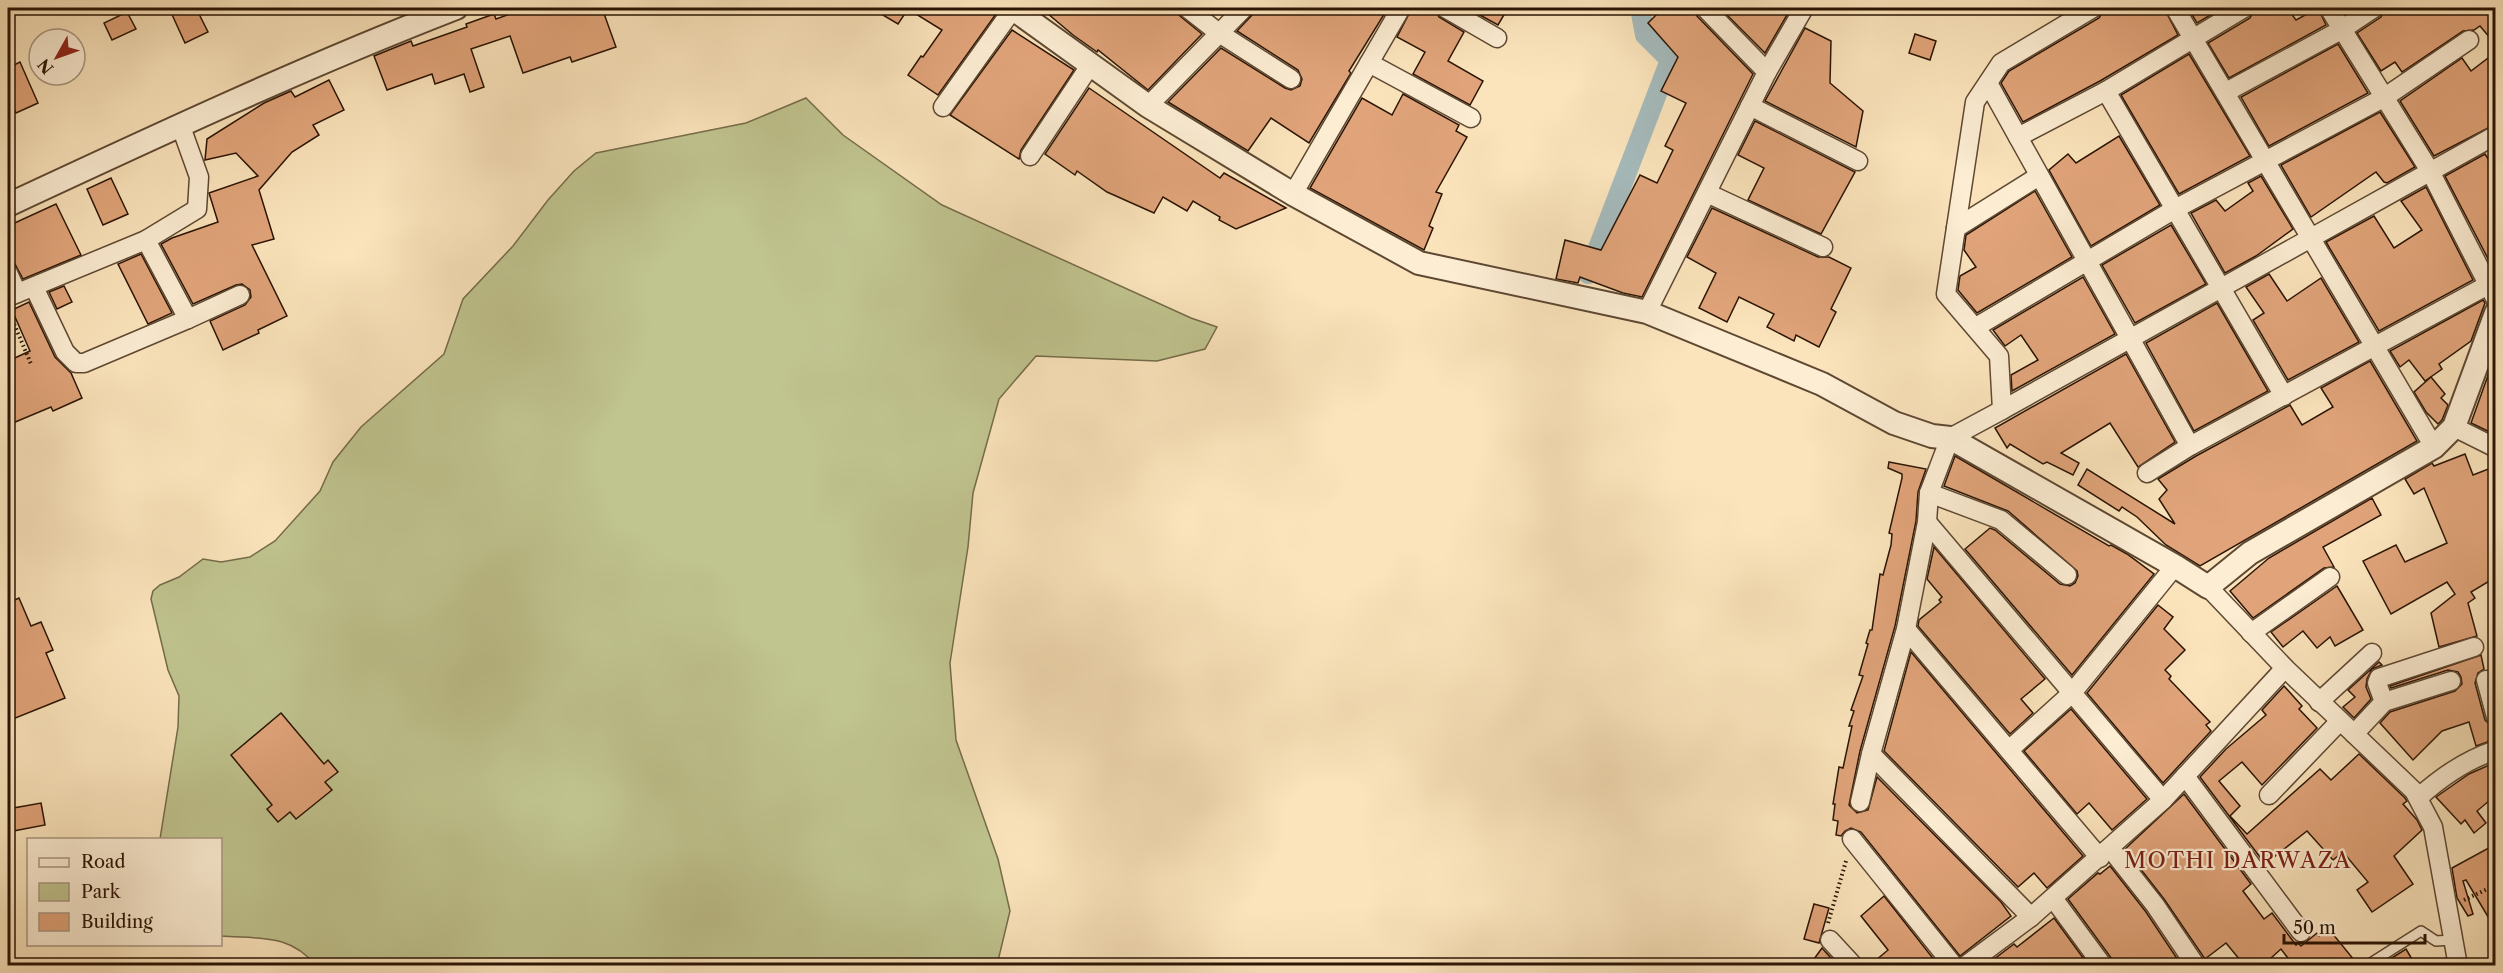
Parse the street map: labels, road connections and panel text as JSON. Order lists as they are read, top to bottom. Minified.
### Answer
{"districts":["MOTHI DARWAZA"],"legend":["Road","Park","Building"],"scale_bar":"50 m","north":"bottom left"}
